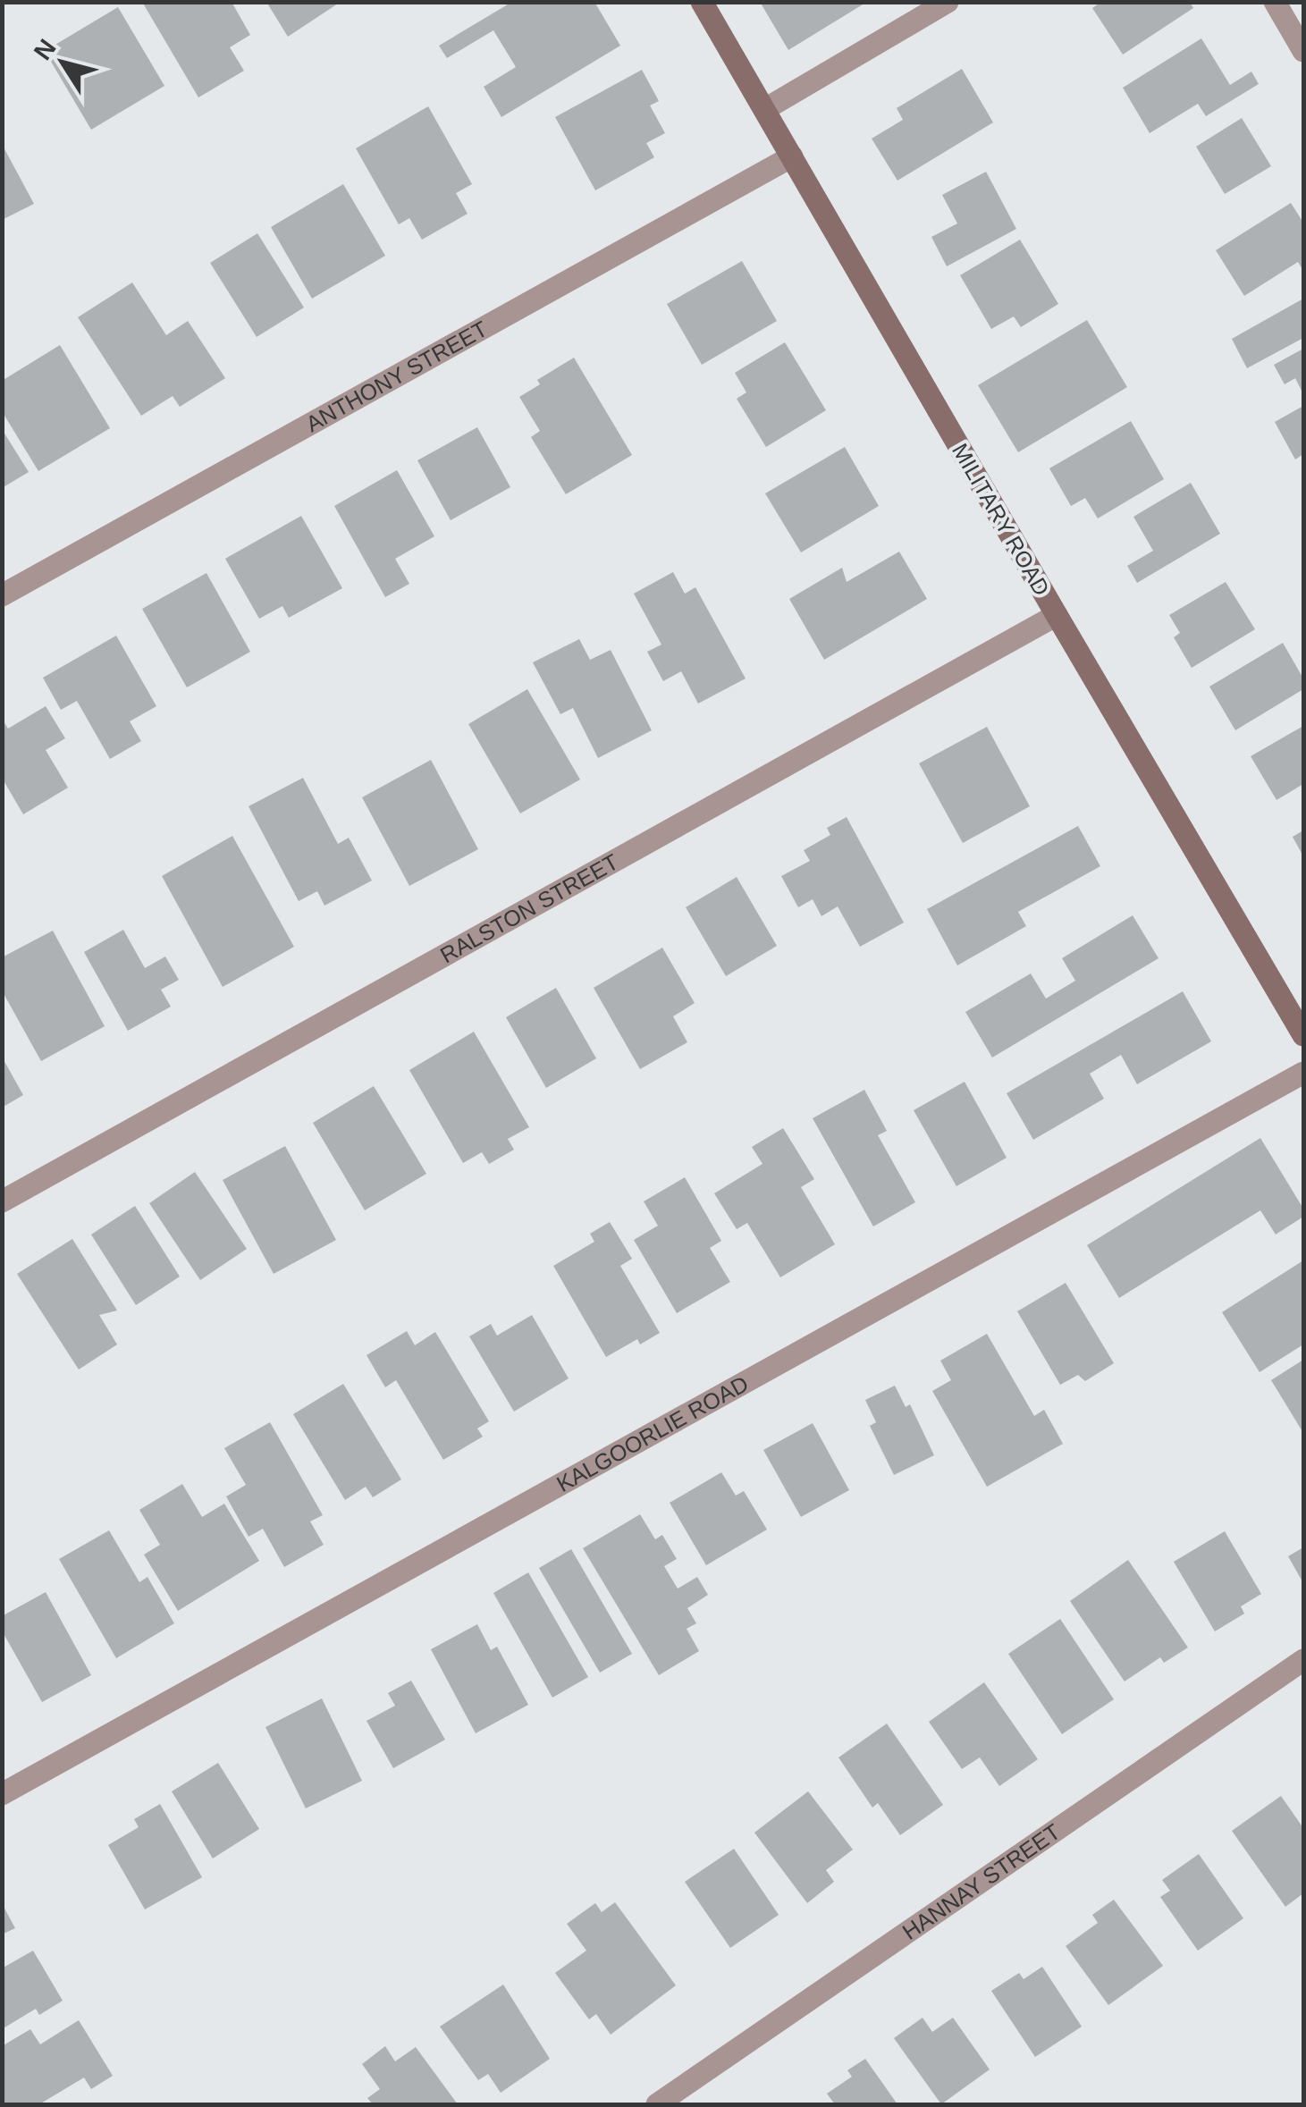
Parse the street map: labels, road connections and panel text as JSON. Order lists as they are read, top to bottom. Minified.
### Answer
{"streets":{"main road":["MILITARY ROAD"],"street":["ANTHONY STREET","RALSTON STREET","KALGOORLIE ROAD","HANNAY STREET"]},"crossings":[["ANTHONY STREET","MILITARY ROAD"],["MILITARY ROAD","RALSTON STREET"]],"north":"top left"}
